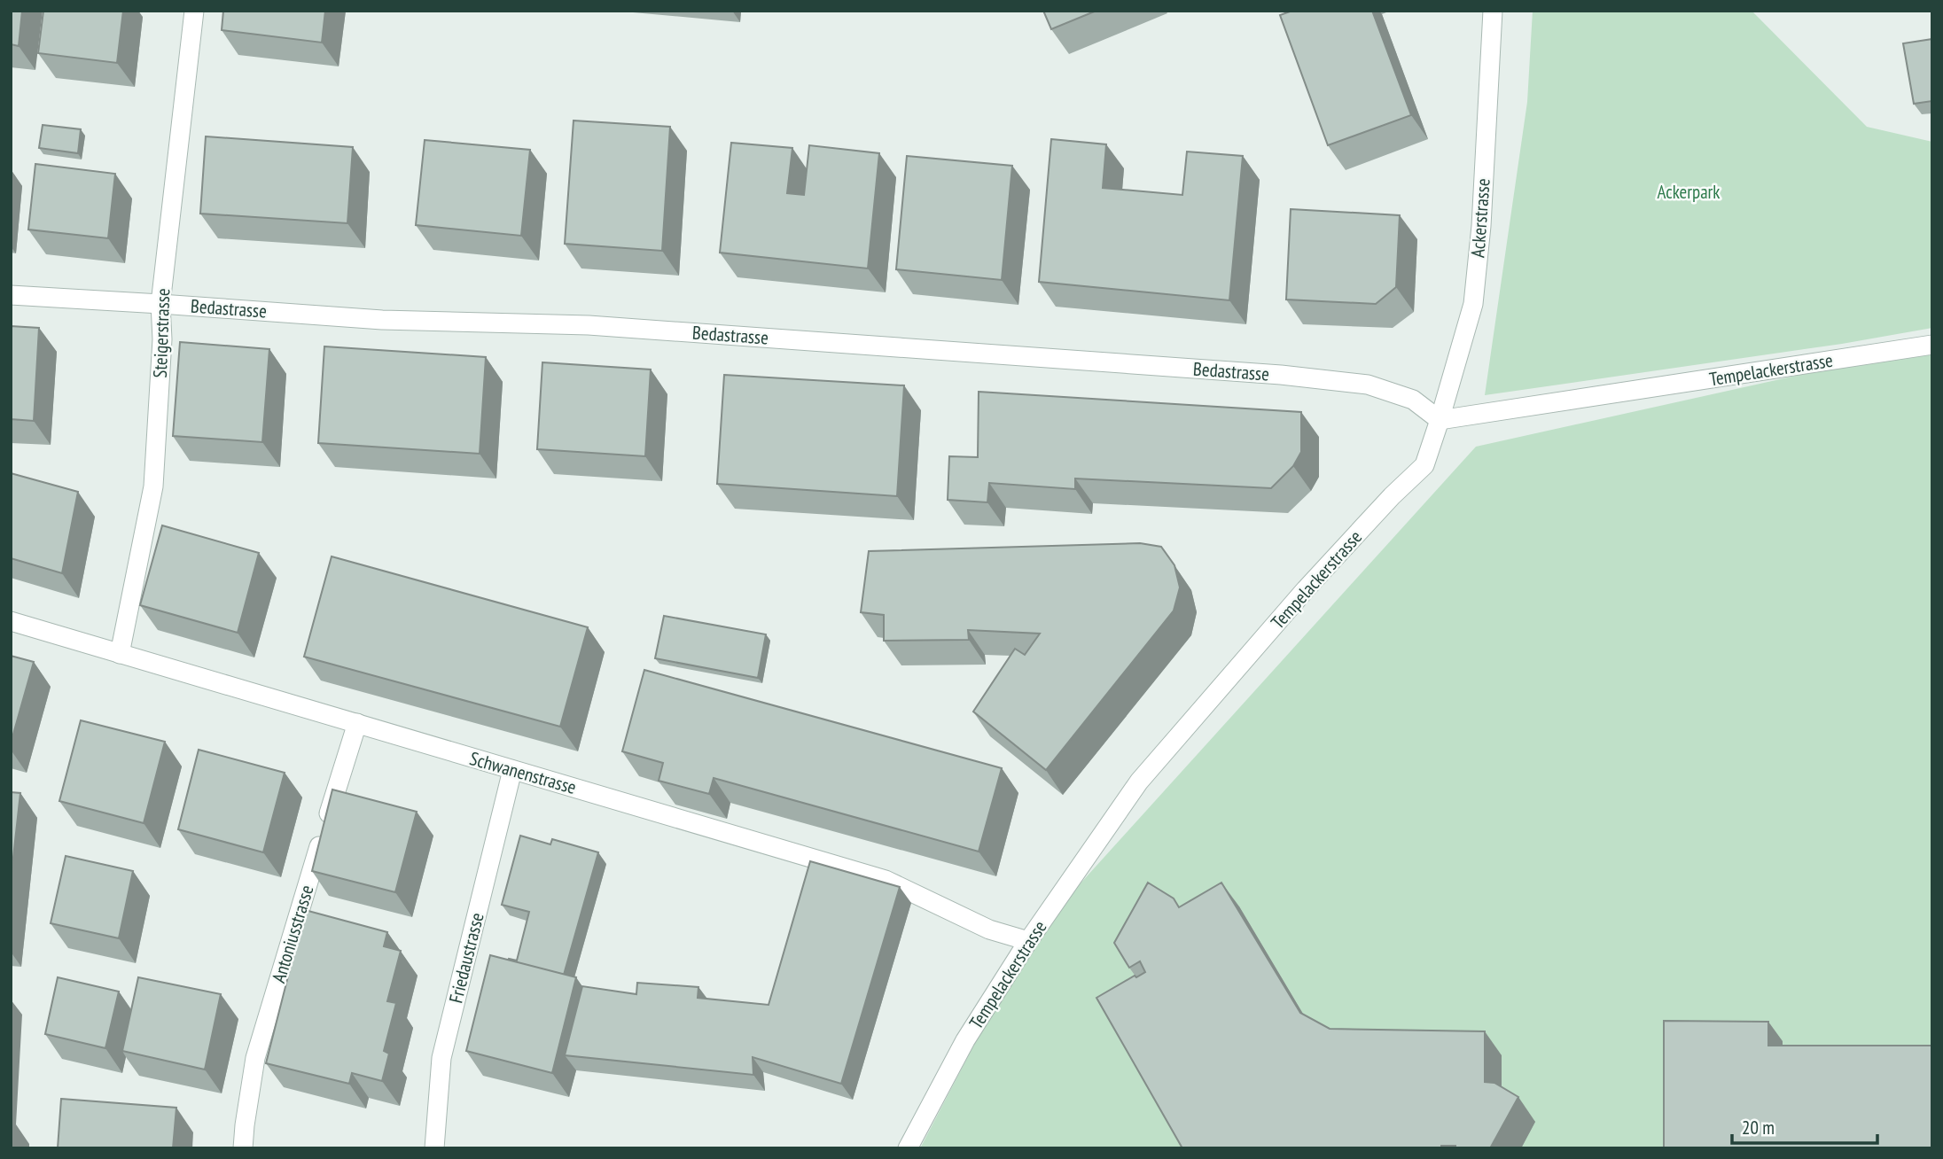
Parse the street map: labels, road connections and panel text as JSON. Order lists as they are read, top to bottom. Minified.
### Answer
{"streets":{"street":["Ackerstrasse","Bedastrasse","Steigerstrasse","Tempelackerstrasse","Schwanenstrasse","Antoniusstrasse","Friedaustrasse"]},"crossings":[["Ackerstrasse","Bedastrasse"],["Ackerstrasse","Tempelackerstrasse"],["Bedastrasse","Steigerstrasse"],["Bedastrasse","Tempelackerstrasse"],["Steigerstrasse","Schwanenstrasse"],["Tempelackerstrasse","Schwanenstrasse"],["Schwanenstrasse","Antoniusstrasse"],["Schwanenstrasse","Friedaustrasse"]],"parks":["Ackerpark"],"scale_bar":"20 m"}
